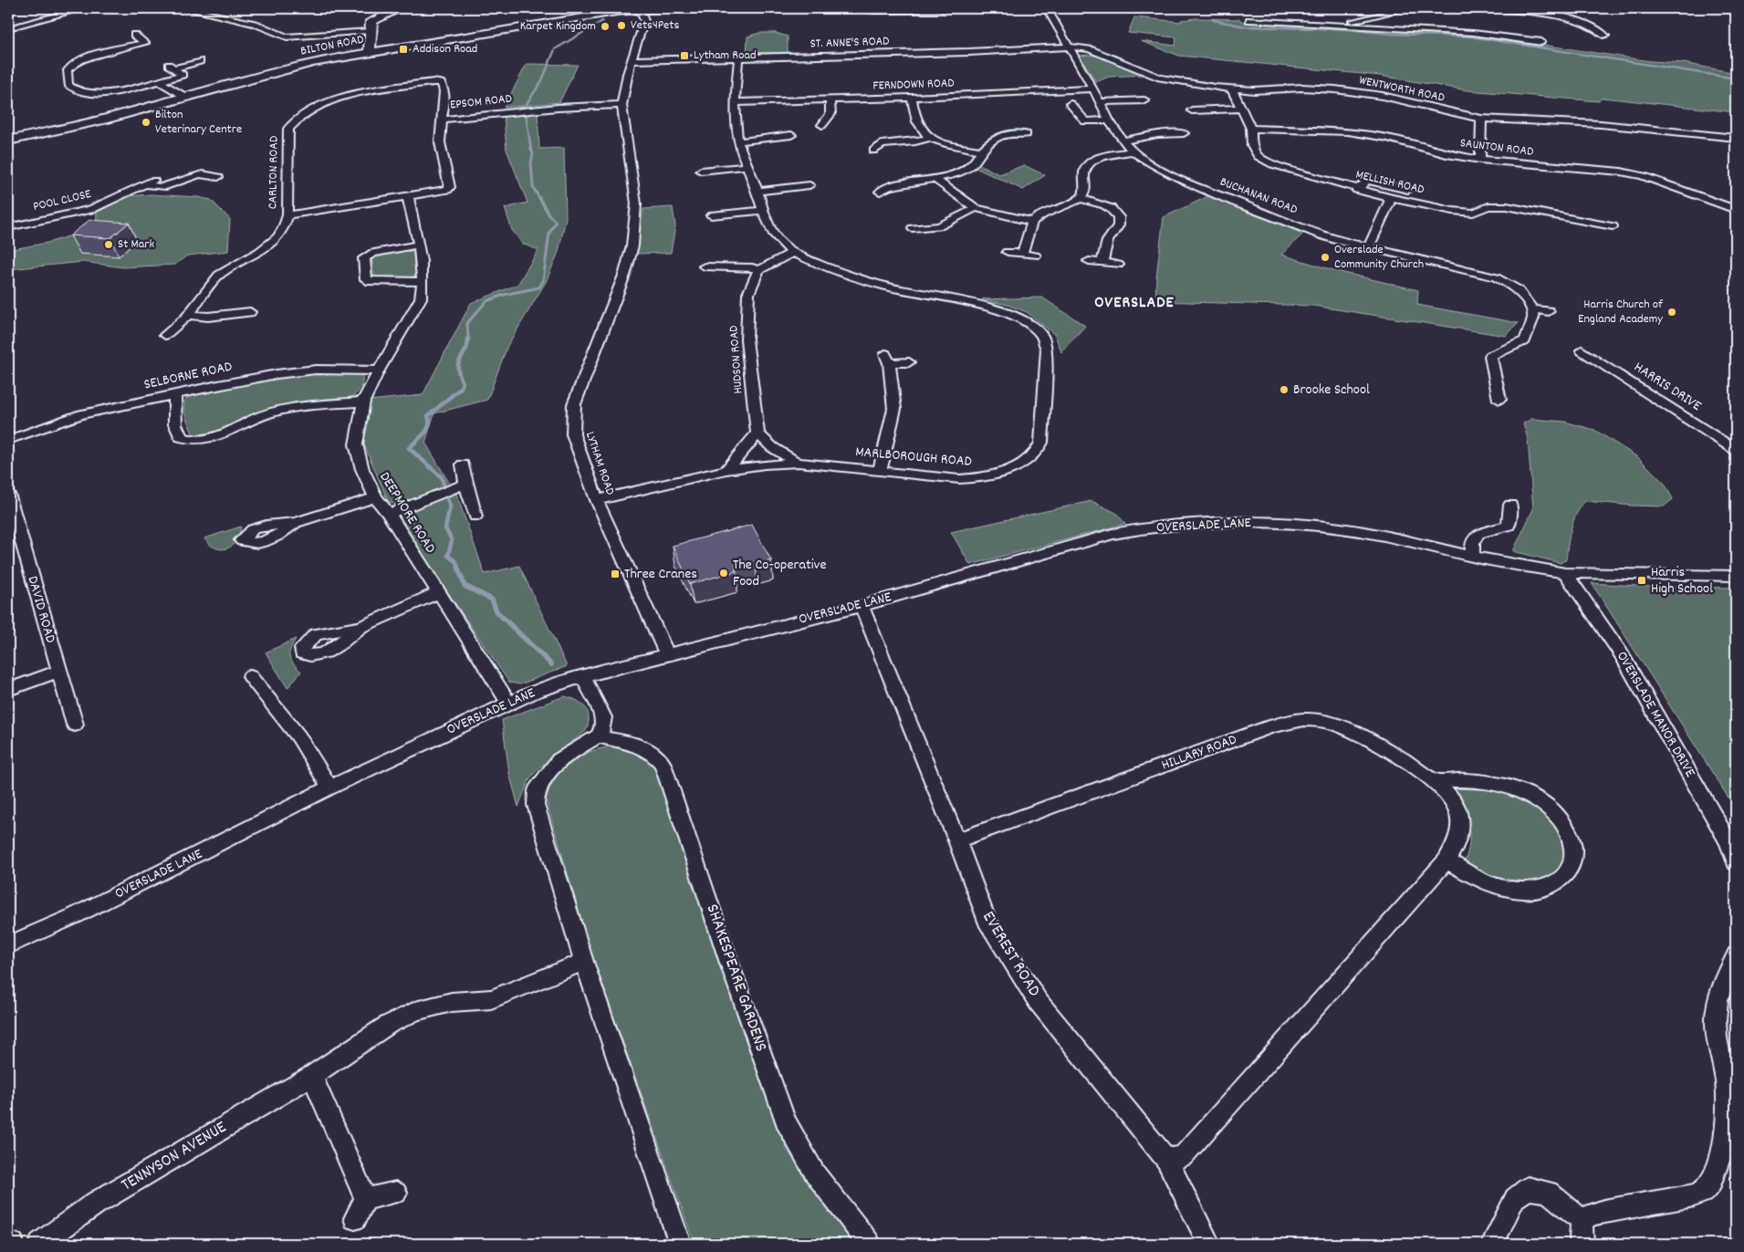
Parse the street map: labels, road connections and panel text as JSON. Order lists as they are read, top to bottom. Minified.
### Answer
{"streets":{"main road":["BILTON ROAD"],"street":["ST. ANNE'S ROAD","FERNDOWN ROAD","WENTWORTH ROAD","EPSOM ROAD","SAUNTON ROAD","CARLTON ROAD","MELLISH ROAD","BUCHANAN ROAD","POOL CLOSE","HUDSON ROAD","SELBORNE ROAD","HARRIS DRIVE","MARLBOROUGH ROAD","LYTHAM ROAD","DEEPMORE ROAD","OVERSLADE LANE","DAVID ROAD","OVERSLADE MANOR DRIVE","HILLARY ROAD","EVEREST ROAD","SHAKESPEARE GARDENS","TENNYSON AVENUE"]},"crossings":[["ST. ANNE'S ROAD","WENTWORTH ROAD"],["ST. ANNE'S ROAD","BUCHANAN ROAD"],["ST. ANNE'S ROAD","LYTHAM ROAD"],["BILTON ROAD","LYTHAM ROAD"],["FERNDOWN ROAD","BUCHANAN ROAD"],["WENTWORTH ROAD","MELLISH ROAD"],["WENTWORTH ROAD","BUCHANAN ROAD"],["EPSOM ROAD","CARLTON ROAD"],["EPSOM ROAD","LYTHAM ROAD"],["EPSOM ROAD","DEEPMORE ROAD"],["SAUNTON ROAD","MELLISH ROAD"],["SELBORNE ROAD","DEEPMORE ROAD"],["LYTHAM ROAD","OVERSLADE LANE"],["DEEPMORE ROAD","OVERSLADE LANE"],["OVERSLADE LANE","OVERSLADE MANOR DRIVE"],["OVERSLADE LANE","EVEREST ROAD"],["HILLARY ROAD","EVEREST ROAD"]],"districts":["OVERSLADE"],"places":{"other":["Vets4Pets","Karpet Kingdom","Bilton Veterinary Centre","St Mark","Overslade Community Church","Harris Church of England Academy","Brooke School","The Co-operative Food"],"transit":["Addison Road","Lytham Road","Three Cranes","Harris High School"]}}
